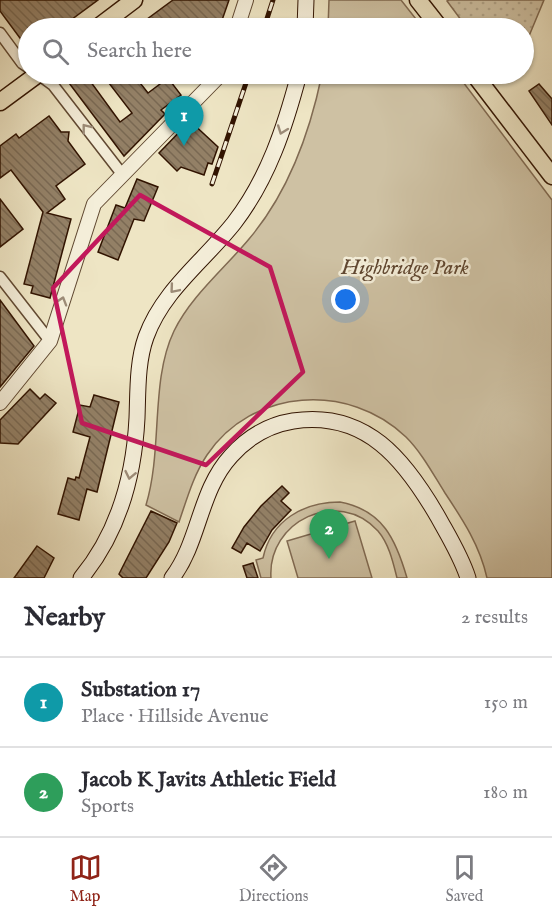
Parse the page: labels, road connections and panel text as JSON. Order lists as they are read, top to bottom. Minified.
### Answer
{"parks":["Highbridge Park"],"page":{"search":"Search here","pins":["1","2"],"heading":["Nearby","2 results"],"list":[{"mark":"1","name":"Substation 17","note":"Place · Hillside Avenue","value":"150 m"},{"mark":"2","name":"Jacob K Javits Athletic Field","note":"Sports","value":"180 m"}],"nav":["Map","Directions","Saved"]}}
